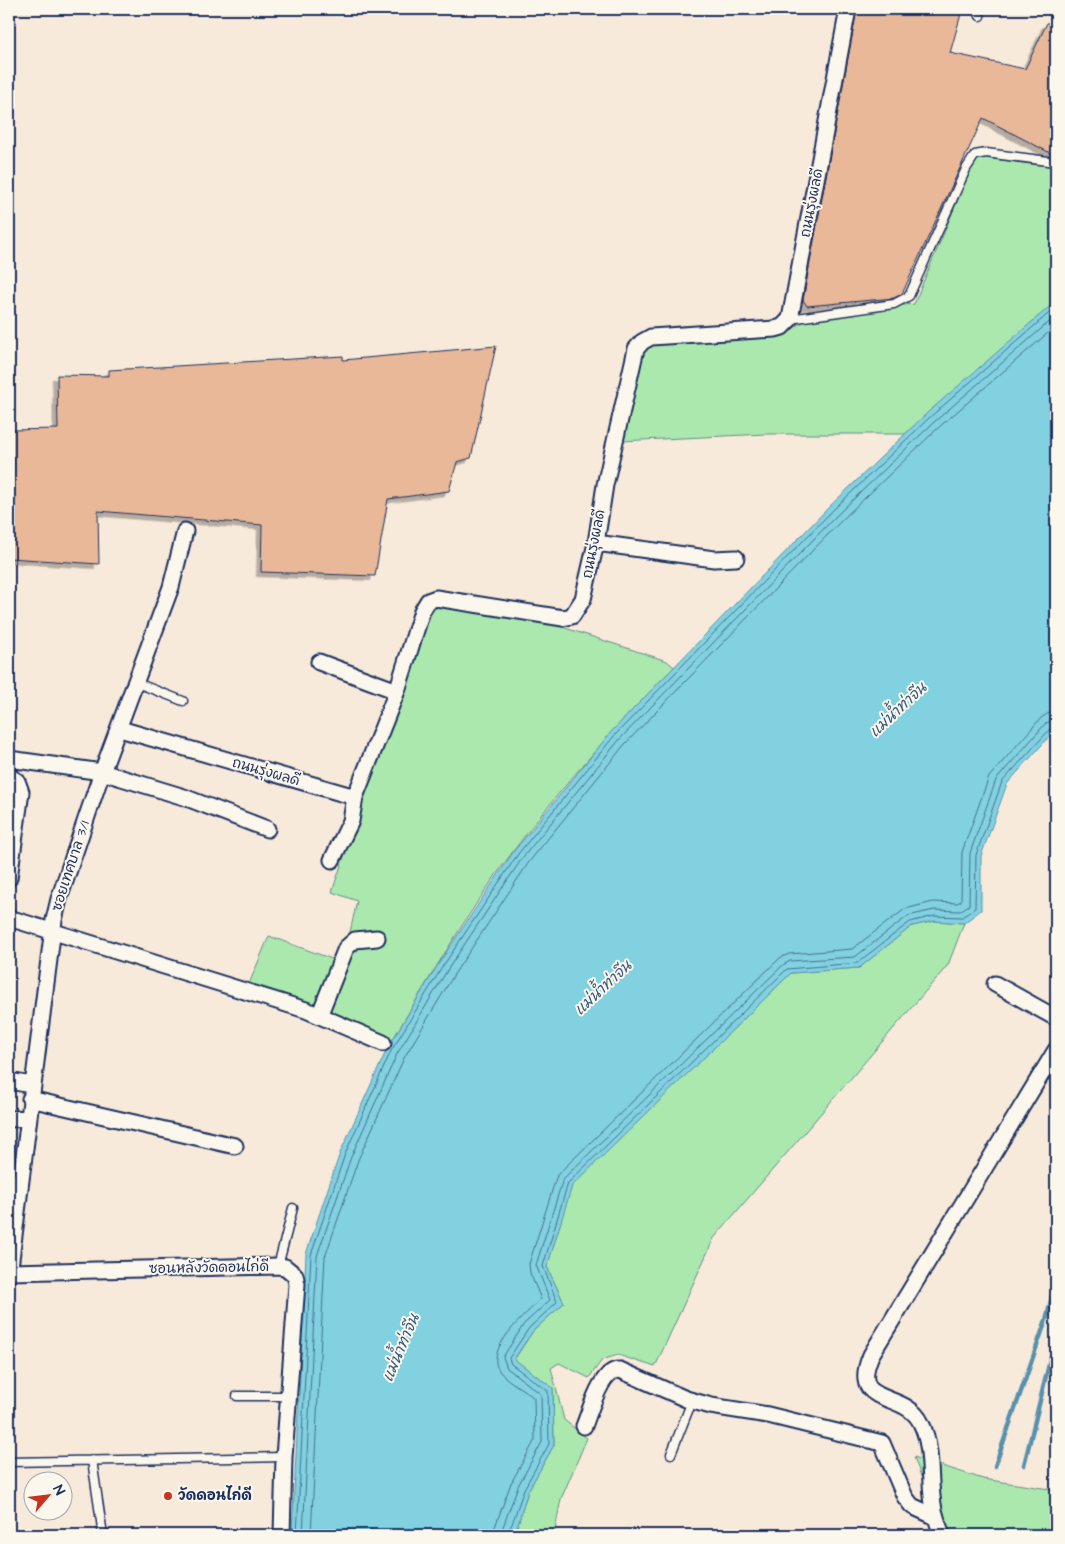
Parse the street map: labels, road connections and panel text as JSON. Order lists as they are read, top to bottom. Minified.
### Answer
{"streets":{"street":["ถนนรุ่งผลดี","ซอยเทศบาล 3/1","ซอนหลังวัดดอนไก่ดี"]},"crossings":[["ถนนรุ่งผลดี","ซอยเทศบาล 3/1"],["ซอยเทศบาล 3/1","ซอนหลังวัดดอนไก่ดี"]],"water":["แม่น้ำท่าจีน"],"places":["วัดดอนไก่ดี"],"north":"top right"}
